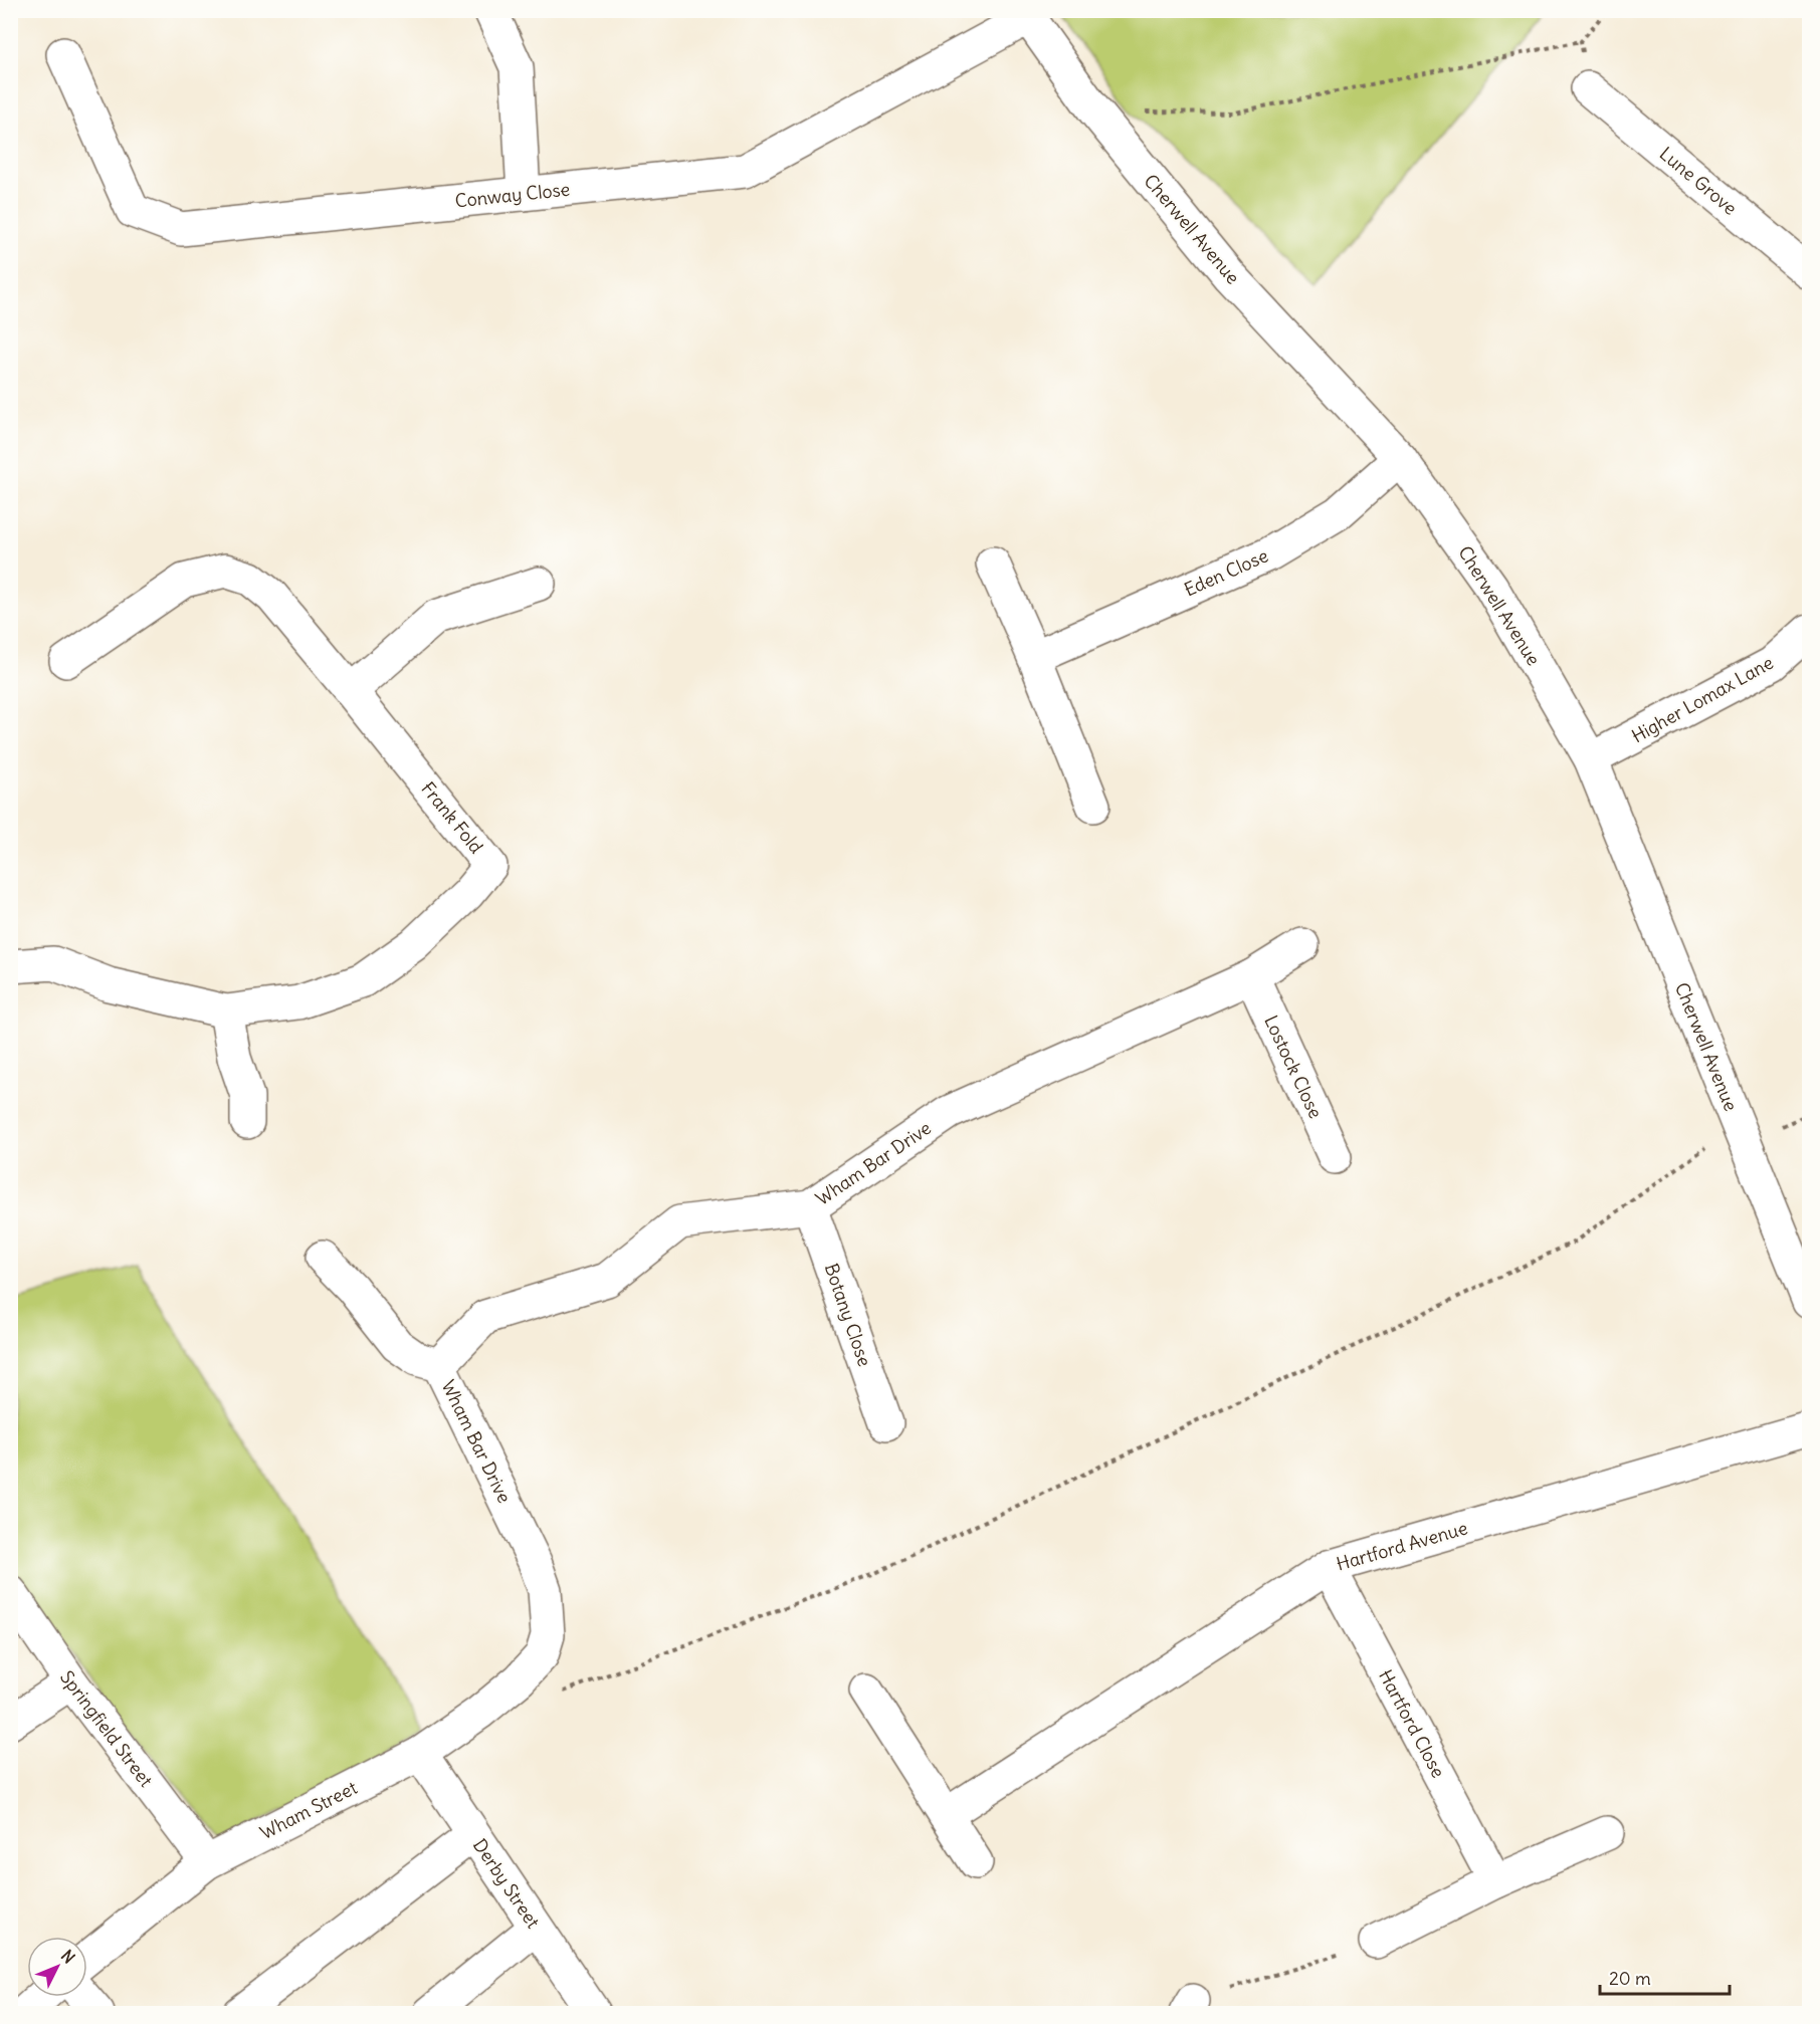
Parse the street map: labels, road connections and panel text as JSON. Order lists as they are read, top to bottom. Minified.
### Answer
{"streets":{"street":["Lune Grove","Conway Close","Cherwell Avenue","Eden Close","Higher Lomax Lane","Frank Fold","Lostock Close","Wham Bar Drive","Botany Close","Hartford Avenue","Hartford Close","Springfield Street","Wham Street","Derby Street"]},"crossings":[["Conway Close","Cherwell Avenue"],["Cherwell Avenue","Eden Close"],["Cherwell Avenue","Higher Lomax Lane"],["Lostock Close","Wham Bar Drive"],["Wham Bar Drive","Botany Close"],["Wham Bar Drive","Wham Street"],["Hartford Avenue","Hartford Close"],["Springfield Street","Wham Street"],["Wham Street","Derby Street"]],"scale_bar":"20 m","north":"top right"}
